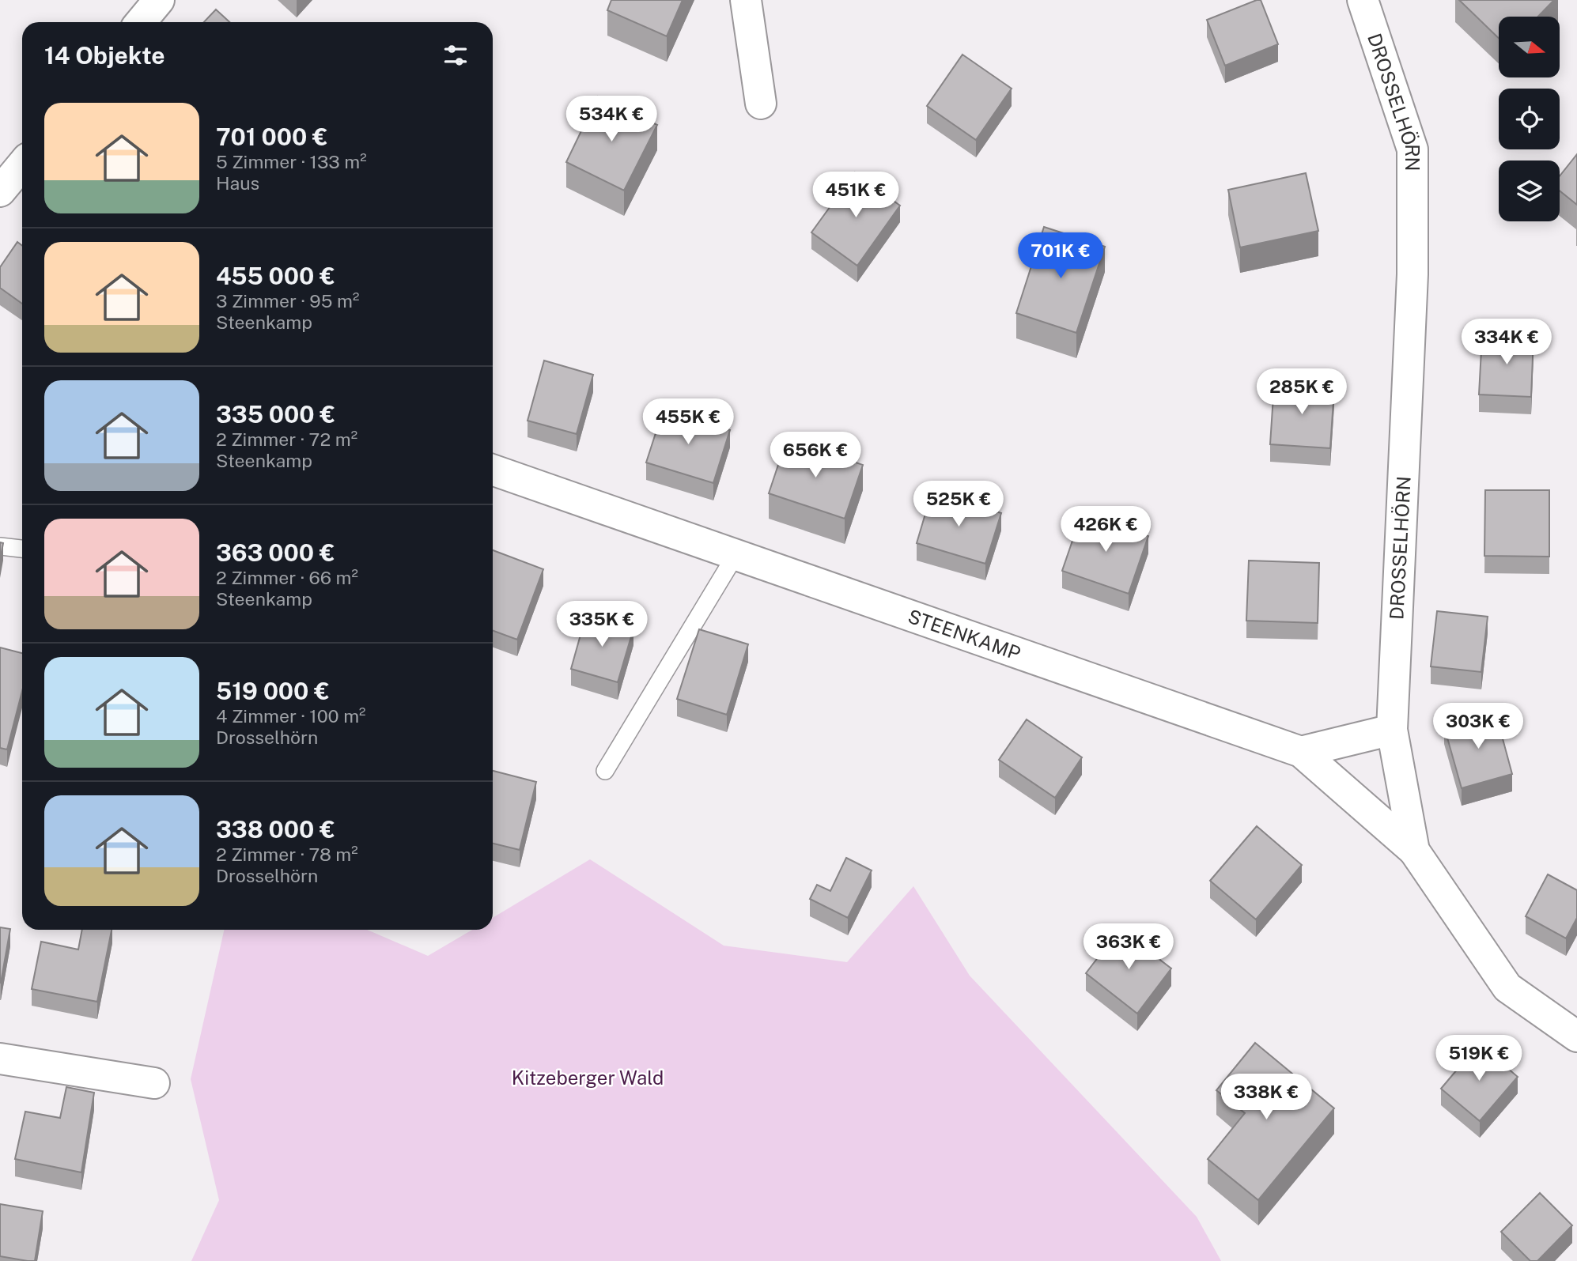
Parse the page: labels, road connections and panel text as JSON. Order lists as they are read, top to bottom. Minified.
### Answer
{"streets":{"street":["DROSSELHÖRN","STEENKAMP"]},"crossings":[["DROSSELHÖRN","STEENKAMP"]],"parks":["Kitzeberger Wald"],"north":"right","page":{"heading":"14 Objekte","list":[{"name":"701 000 €","note":"5 Zimmer · 133 m² · Haus"},{"name":"455 000 €","note":"3 Zimmer · 95 m² · Steenkamp"},{"name":"335 000 €","note":"2 Zimmer · 72 m² · Steenkamp"},{"name":"363 000 €","note":"2 Zimmer · 66 m² · Steenkamp"},{"name":"519 000 €","note":"4 Zimmer · 100 m² · Drosselhörn"},{"name":"338 000 €","note":"2 Zimmer · 78 m² · Drosselhörn"}],"price":["534K €","451K €","701K €","334K €","285K €","455K €","656K €","525K €","426K €","335K €","303K €","363K €","519K €","338K €"]}}
